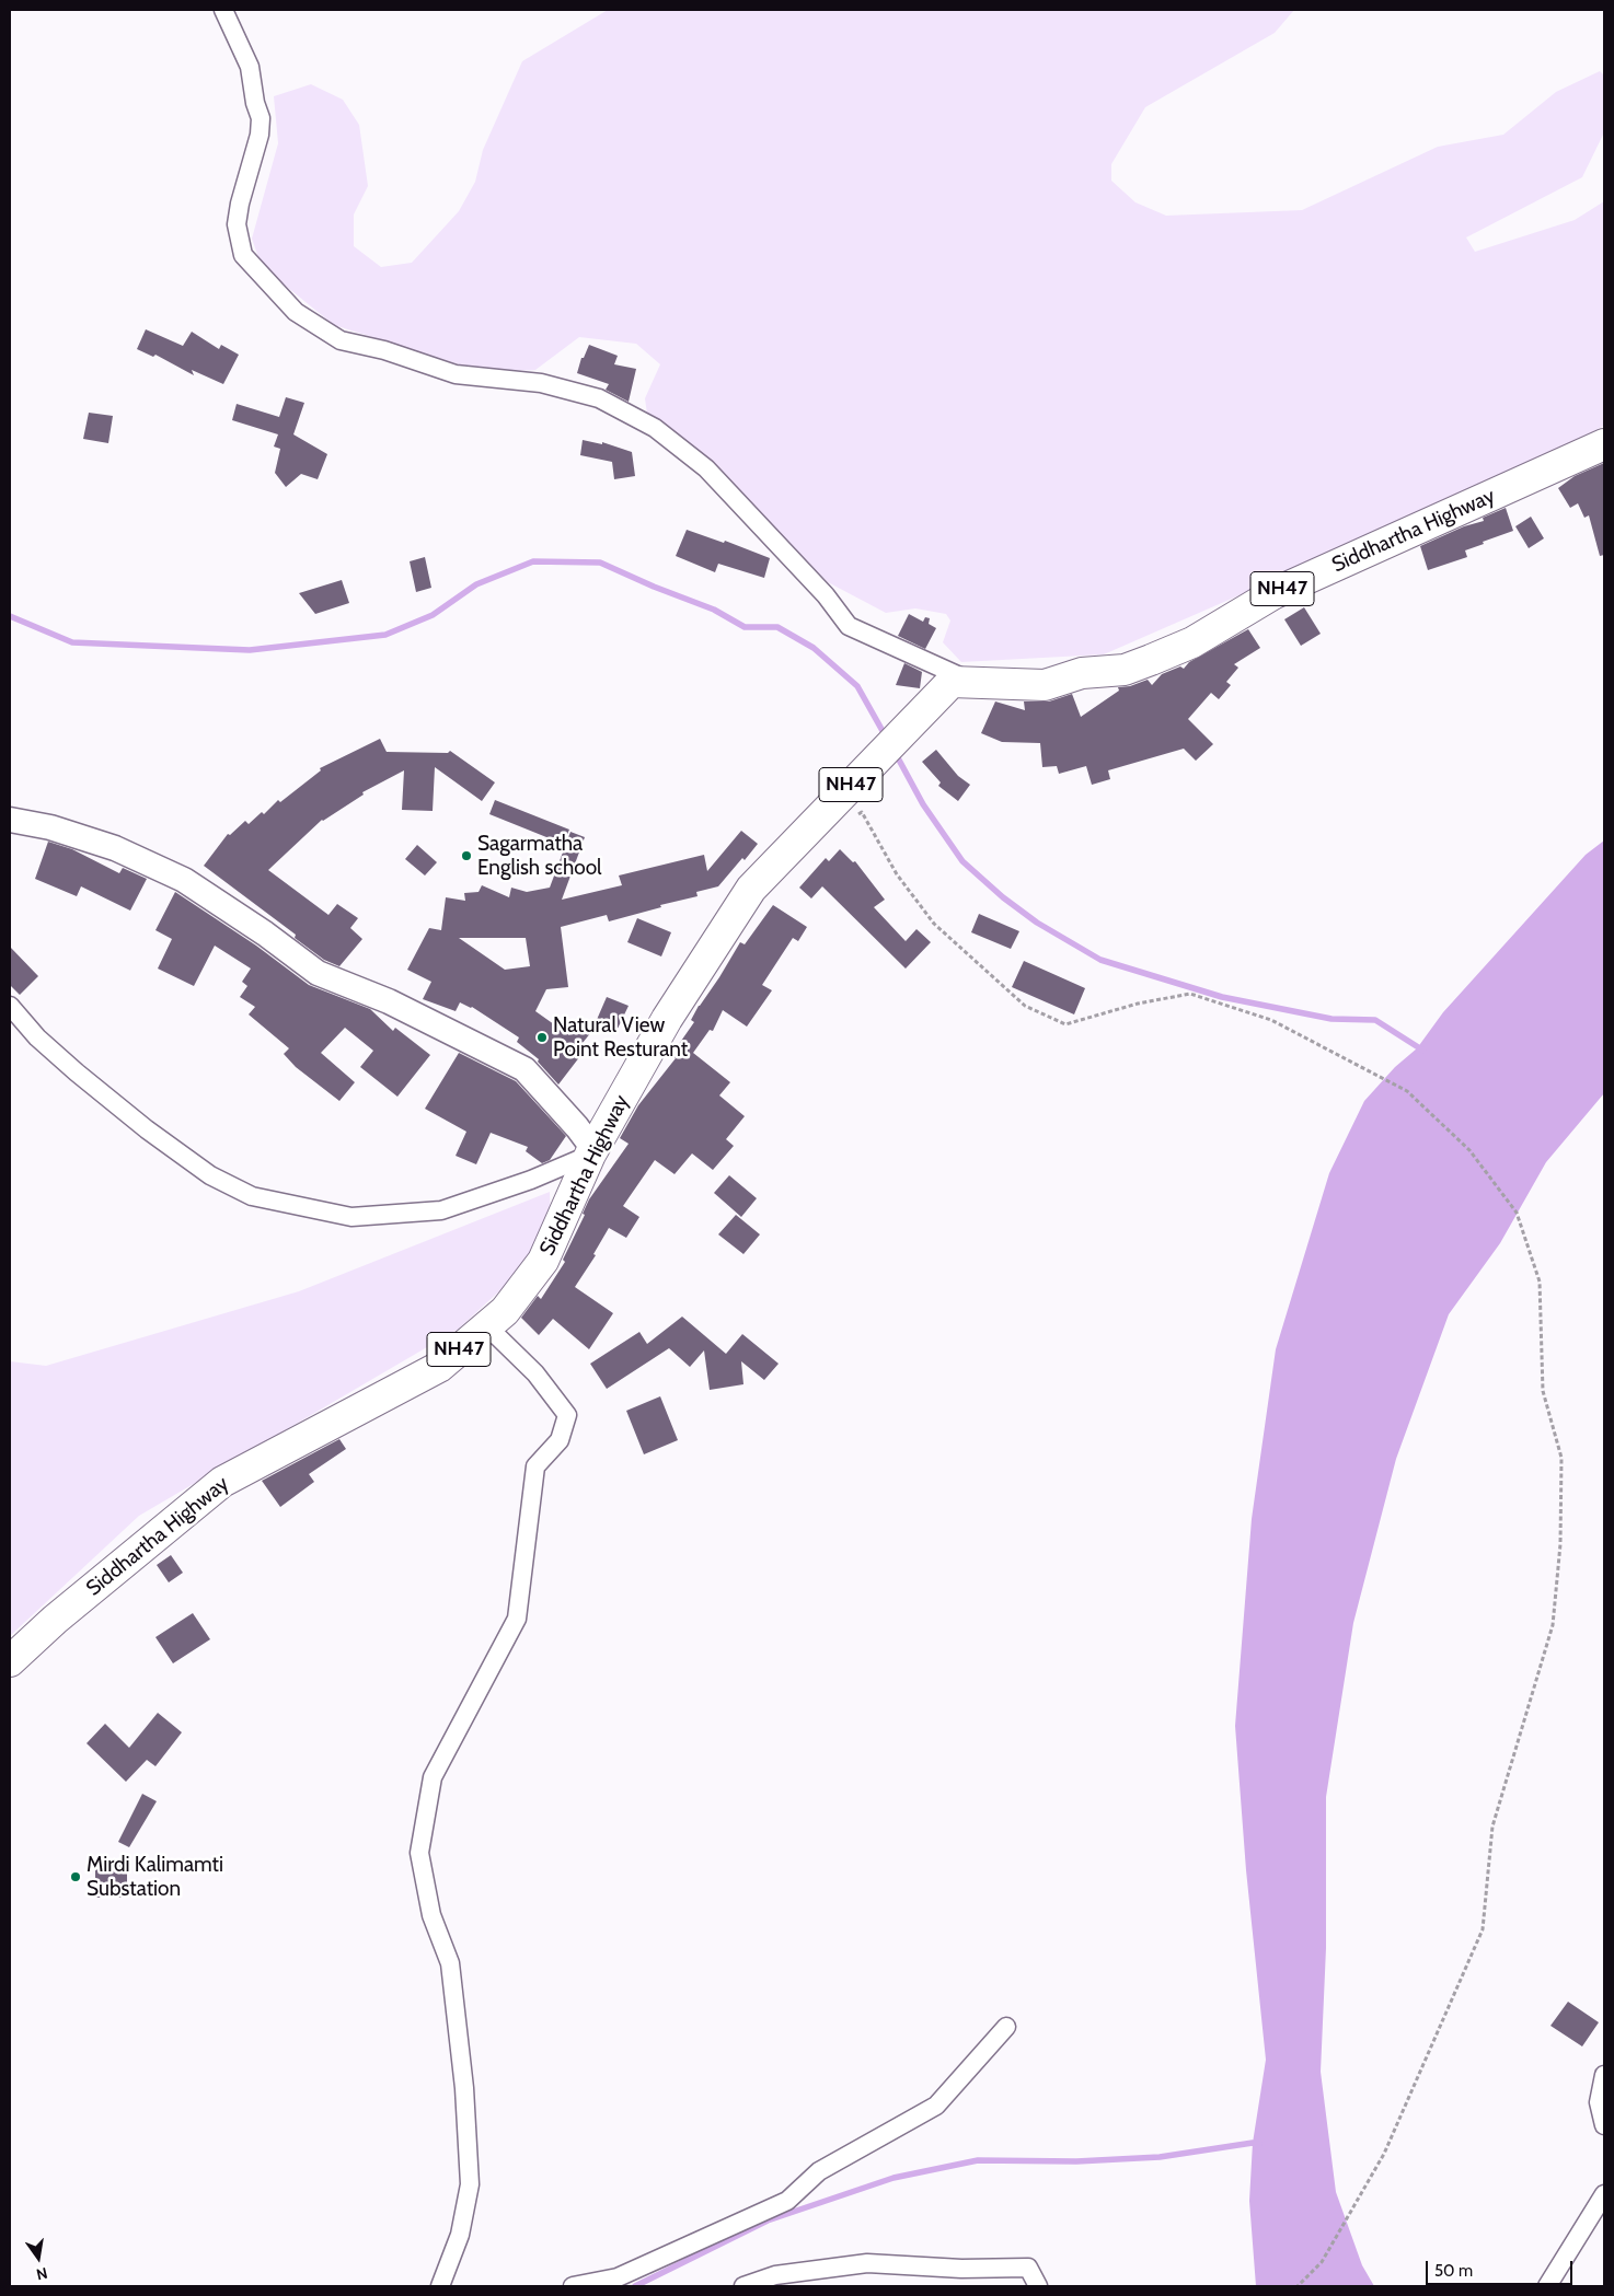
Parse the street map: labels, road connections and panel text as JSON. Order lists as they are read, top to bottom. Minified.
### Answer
{"streets":{"highway":["Siddhartha Highway","NH47"]},"places":["Sagarmatha English school","Natural View Point Resturant","Mirdi Kalimamti Substation"],"scale_bar":"50 m","north":"bottom"}
